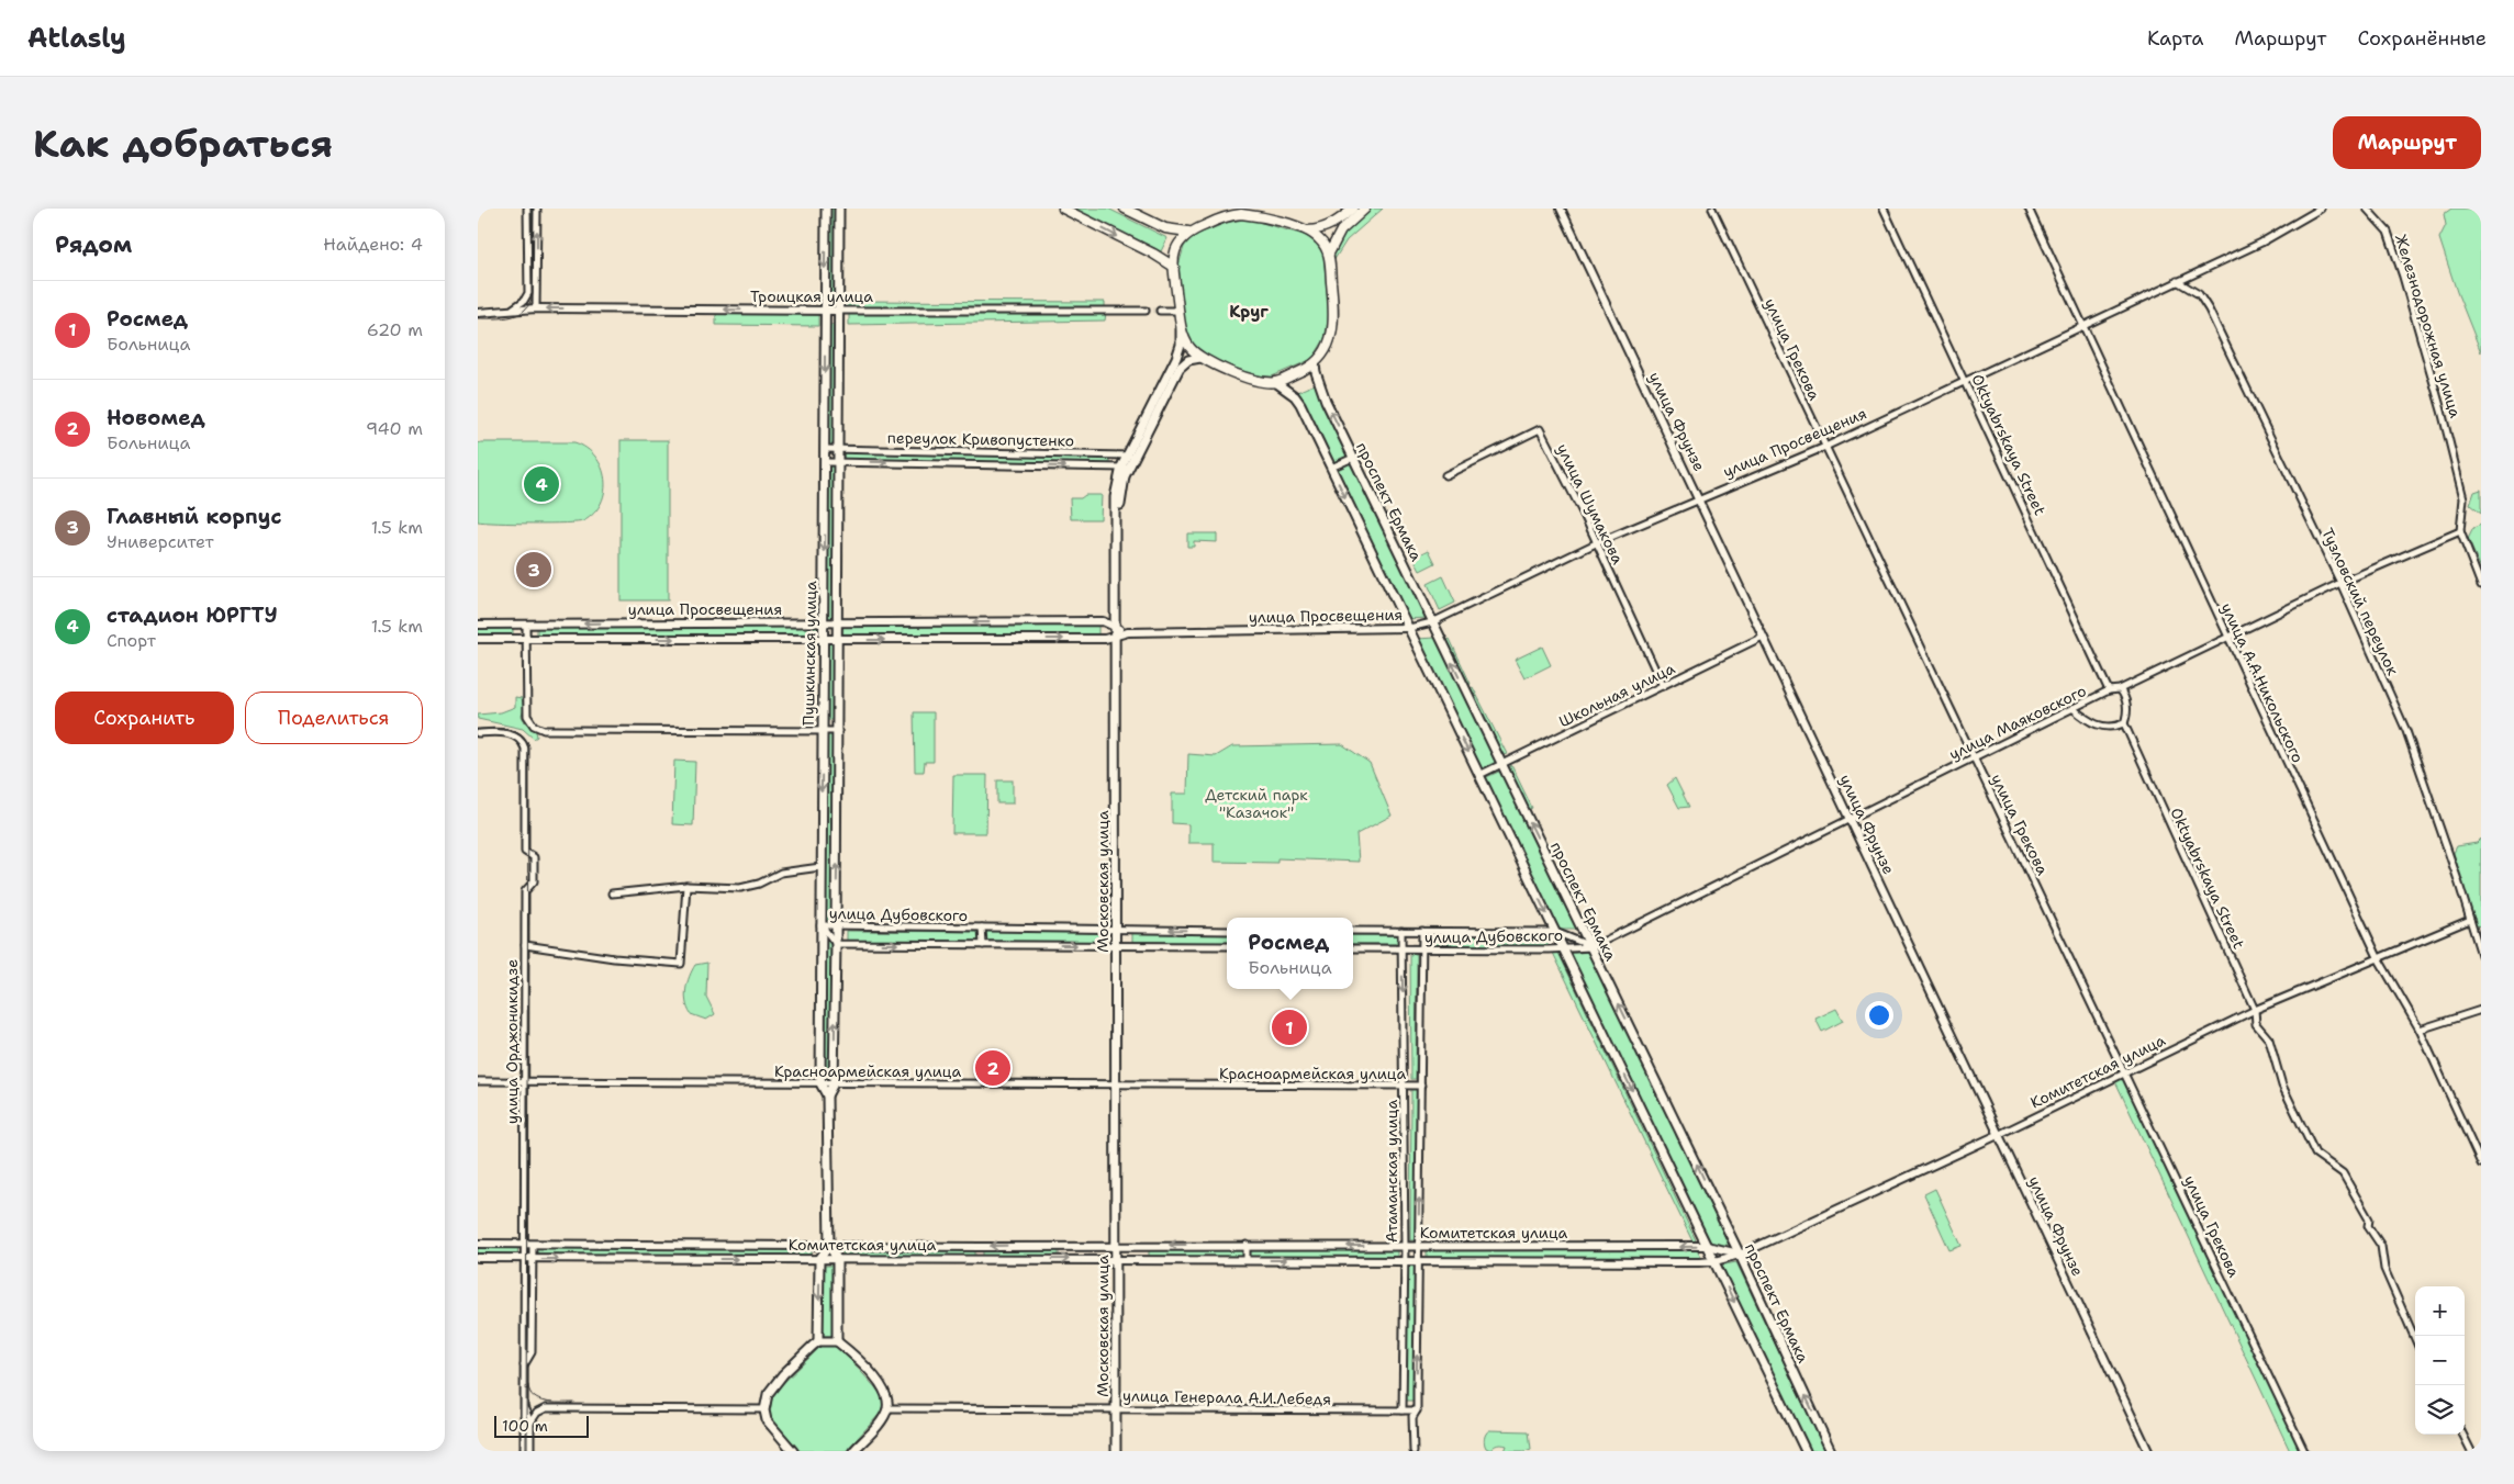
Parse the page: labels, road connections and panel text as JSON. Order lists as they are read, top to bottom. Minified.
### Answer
{"streets":{"main road":["проспект Ермака","Пушкинская улица","Московская улица"],"street":["Троицкая улица","Железнодорожная улица","улица Грекова","улица Фрунзе","переулок Кривопустенко","улица Просвещения","Oktyabrskaya Street","улица Шумакова","Тузловский переулок","улица А.А.Никольского","Школьная улица","улица Маяковского","улица Дубовского","улица Орджоникидзе","Красноармейская улица","Комитетская улица","Атаманская улица","улица Генерала А.И.Лебедя"]},"crossings":[["Троицкая улица","Пушкинская улица"],["Железнодорожная улица","улица Маяковского"],["улица Грекова","улица Просвещения"],["улица Грекова","улица Маяковского"],["улица Грекова","Комитетская улица"],["улица Фрунзе","улица Просвещения"],["улица Фрунзе","Школьная улица"],["улица Фрунзе","улица Маяковского"],["улица Фрунзе","Комитетская улица"],["переулок Кривопустенко","Пушкинская улица"],["переулок Кривопустенко","Московская улица"],["улица Просвещения","Oktyabrskaya Street"],["улица Просвещения","проспект Ермака"],["улица Просвещения","улица Шумакова"],["улица Просвещения","Тузловский переулок"],["улица Просвещения","Пушкинская улица"],["улица Просвещения","улица А.А.Никольского"],["улица Просвещения","Московская улица"],["Oktyabrskaya Street","улица Маяковского"],["Oktyabrskaya Street","Комитетская улица"],["проспект Ермака","Школьная улица"],["проспект Ермака","улица Маяковского"],["проспект Ермака","Московская улица"],["проспект Ермака","улица Дубовского"],["проспект Ермака","Комитетская улица"],["улица Шумакова","Школьная улица"],["Тузловский переулок","улица Маяковского"],["Тузловский переулок","Комитетская улица"],["Пушкинская улица","улица Дубовского"],["Пушкинская улица","Красноармейская улица"],["Пушкинская улица","Комитетская улица"],["улица А.А.Никольского","улица Маяковского"],["улица А.А.Никольского","Комитетская улица"],["улица Маяковского","улица Дубовского"],["Московская улица","улица Дубовского"],["Московская улица","Красноармейская улица"],["Московская улица","Комитетская улица"],["Московская улица","улица Генерала А.И.Лебедя"],["улица Дубовского","Атаманская улица"],["улица Орджоникидзе","Красноармейская улица"],["улица Орджоникидзе","Комитетская улица"],["Красноармейская улица","Атаманская улица"],["Комитетская улица","Атаманская улица"],["Атаманская улица","улица Генерала А.И.Лебедя"]],"one_way":["Троицкая улица"],"districts":["Круг"],"parks":["Детский парк \"Казачок\""],"scale_bar":"100 m","page":{"header":"Atlasly","nav":["Карта","Маршрут","Сохранённые"],"buttons":["Маршрут",["Сохранить","Поделиться"]],"title":"Как добраться","heading":["Рядом","Найдено: 4"],"list":[{"mark":"1","name":"Росмед","note":"Больница","value":"620 m"},{"mark":"2","name":"Новомед","note":"Больница","value":"940 m"},{"mark":"3","name":"Главный корпус","note":"Университет","value":"1.5 km"},{"mark":"4","name":"стадион ЮРГТУ","note":"Спорт","value":"1.5 km"}],"pins":["4","3","1","2"],"popup":["Росмед","Больница"],"map_buttons":["+","−"],"scale":"100 m"}}
